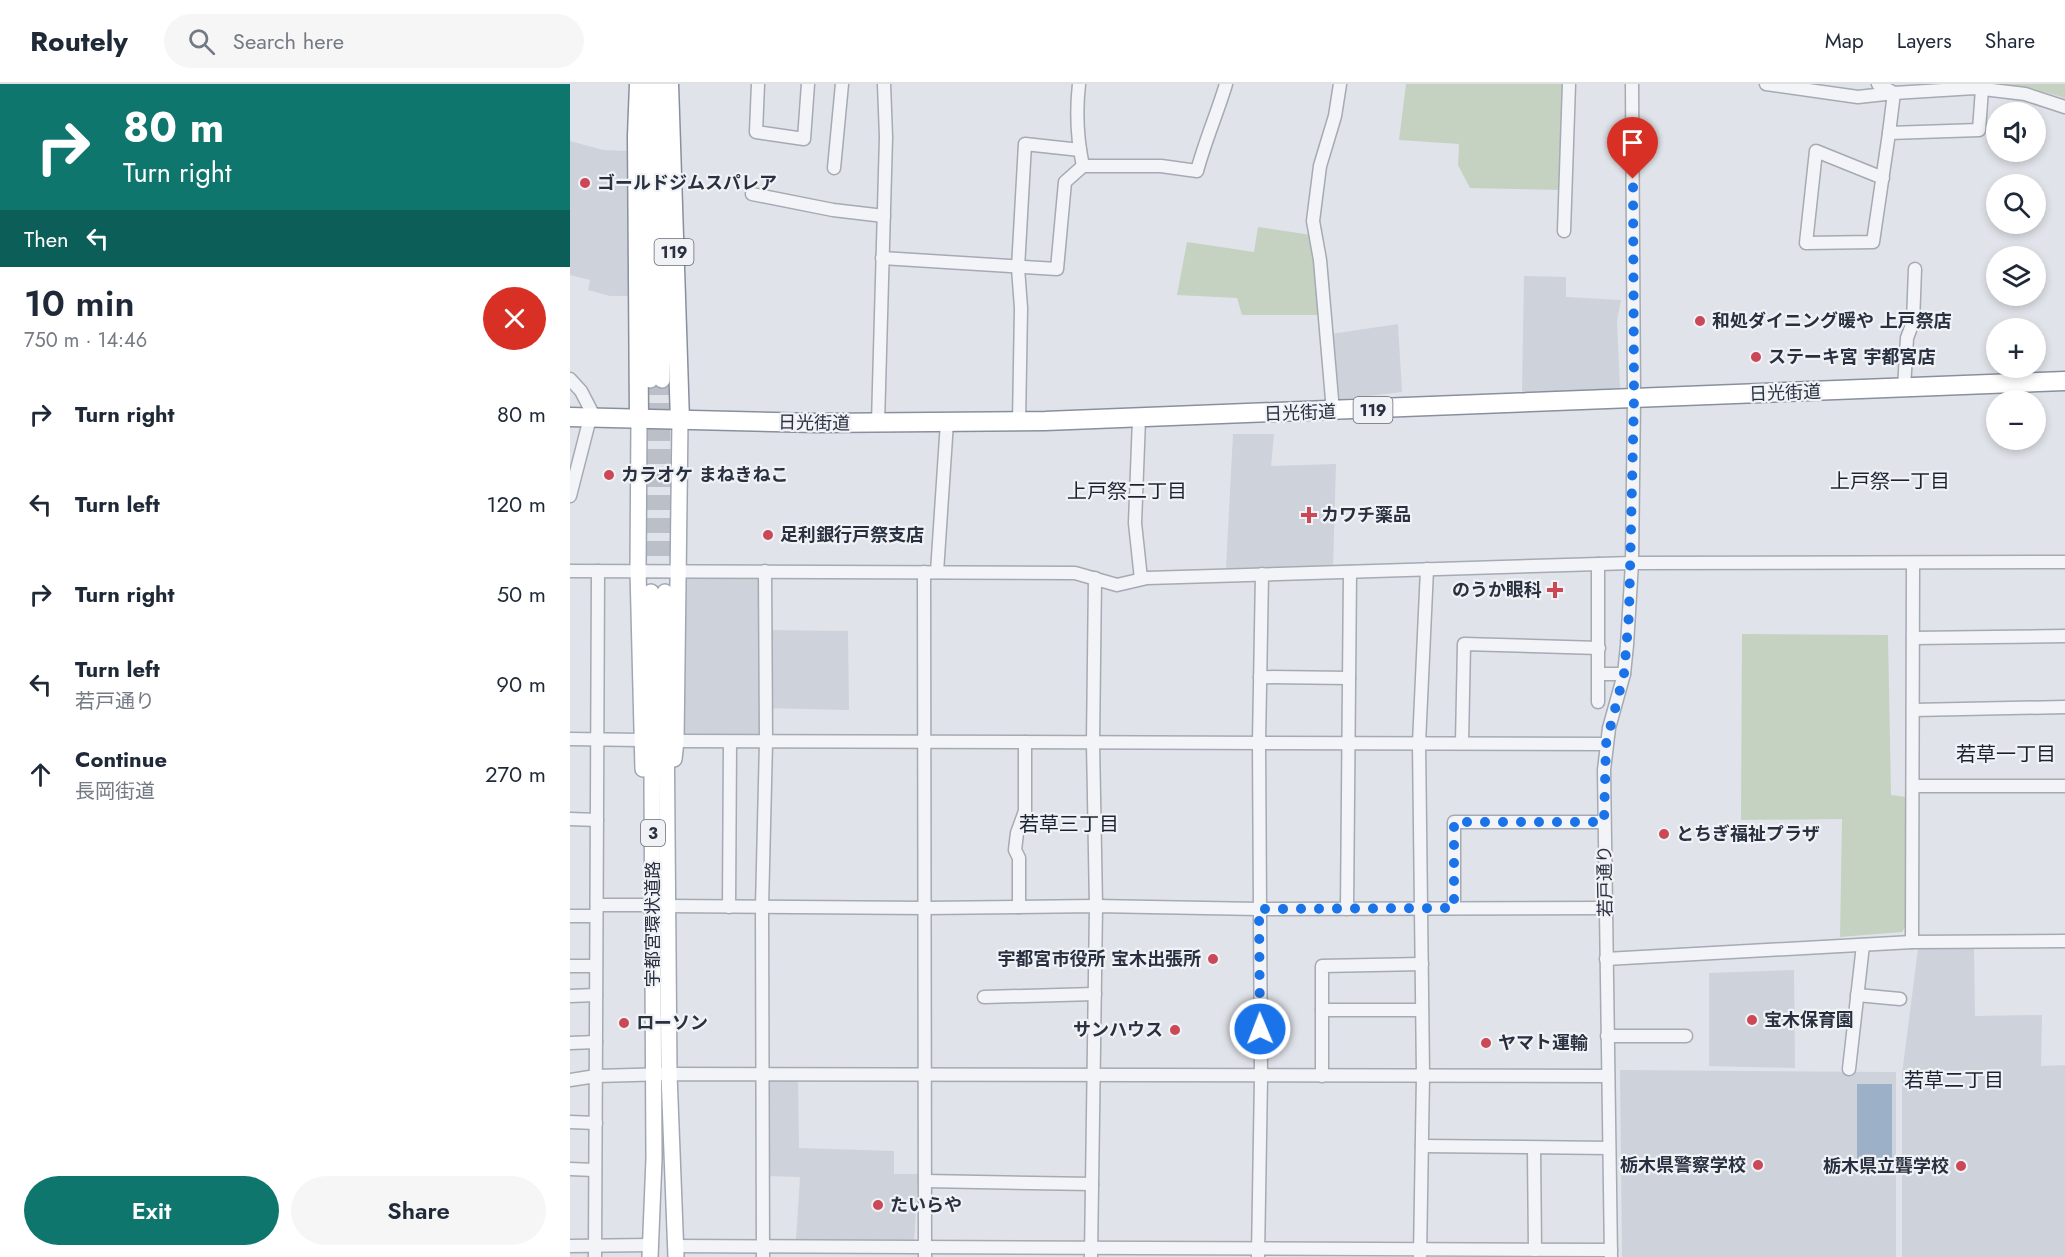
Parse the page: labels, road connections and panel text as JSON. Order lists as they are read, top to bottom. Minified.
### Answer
{"streets":{"highway":["119","日光街道"],"main road":["3","宇都宮環状道路"],"street":["若戸通り"]},"crossings":[["119","日光街道"],["119","3"],["日光街道","3"],["日光街道","若戸通り"],["3","宇都宮環状道路"]],"districts":["上戸祭一丁目","上戸祭二丁目","若草一丁目","若草三丁目","若草二丁目"],"places":{"other":["ゴールドジムスパレア","和処ダイニング暖や 上戸祭店","ステーキ宮 宇都宮店","カラオケ まねきねこ","足利銀行戸祭支店","とちぎ福祉プラザ","宇都宮市役所 宝木出張所","宝木保育園","ローソン","サンハウス","ヤマト運輸","栃木県警察学校","栃木県立聾学校","たいらや"],"health":["カワチ薬品","のうか眼科"]},"page":{"header":"Routely","search":"Search here","nav":["Map","Layers","Share"],"turn":["80 m","Turn right"],"map_buttons":["+","−"],"then":"Then","heading":["10 min","750 m · 14:46"],"list":[{"name":"Turn right","value":"80 m"},{"name":"Turn left","value":"120 m"},{"name":"Turn right","value":"50 m"},{"name":"Turn left","note":"若戸通り","value":"90 m"},{"name":"Continue","note":"長岡街道","value":"270 m"}],"buttons":["Exit","Share"]}}
